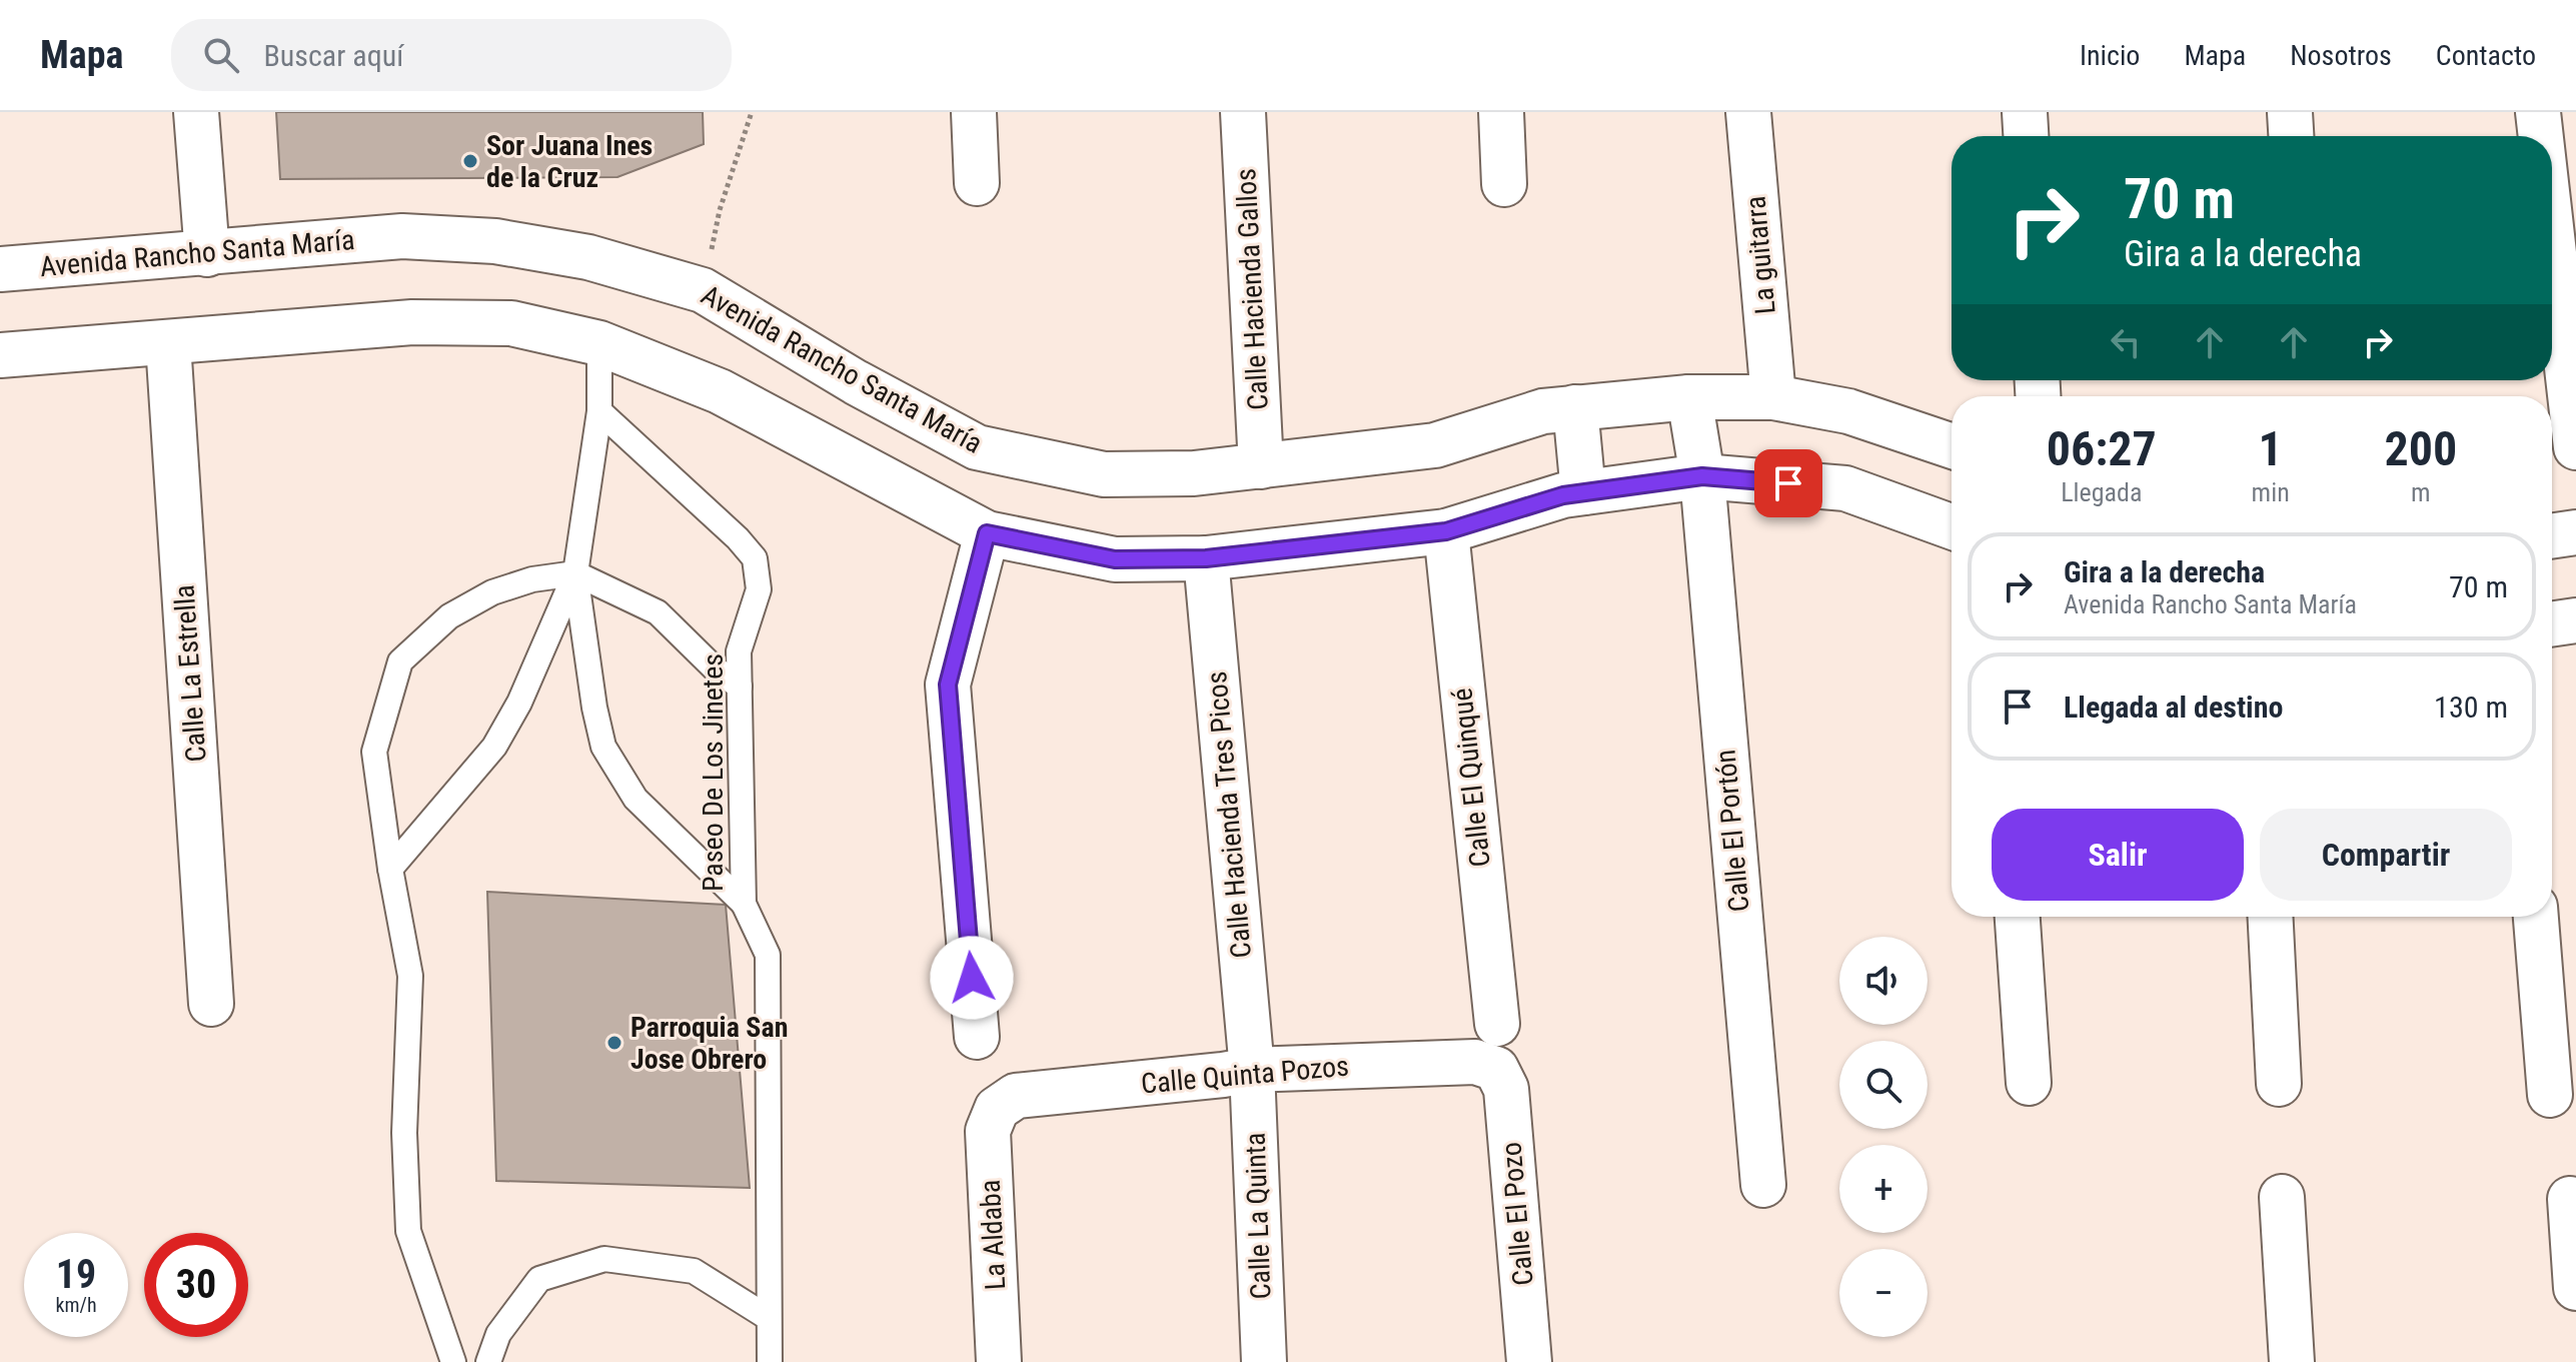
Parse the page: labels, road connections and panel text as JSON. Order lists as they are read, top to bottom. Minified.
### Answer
{"streets":{"street":["Avenida Rancho Santa María","La guitarra","Calle Hacienda Gallos","Calle La Estrella","Calle El Quinqué","Calle Hacienda Tres Picos","Calle El Portón","Calle Quinta Pozos","Calle El Pozo","Calle La Quinta","La Aldaba"],"lane":["Paseo De Los Jinetes"]},"crossings":[["Avenida Rancho Santa María","La guitarra"],["Avenida Rancho Santa María","Calle Hacienda Gallos"],["Avenida Rancho Santa María","Calle El Portón"],["Calle Hacienda Tres Picos","Calle Quinta Pozos"],["Calle Hacienda Tres Picos","Calle La Quinta"],["Calle Quinta Pozos","Calle El Pozo"],["Calle Quinta Pozos","Calle La Quinta"],["Calle Quinta Pozos","La Aldaba"]],"places":["Sor Juana Ines de la Cruz","Parroquia San Jose Obrero"],"page":{"header":"Mapa","search":"Buscar aquí","nav":["Inicio","Mapa","Nosotros","Contacto"],"turn":["70 m","Gira a la derecha"],"eta":["06:27","Llegada","1","min","200","m"],"list":[{"name":"Gira a la derecha","note":"Avenida Rancho Santa María","value":"70 m"},{"name":"Llegada al destino","value":"130 m"}],"buttons":["Salir","Compartir"],"map_buttons":["+","−"],"speed":"19 km/h","limit":"30"}}
